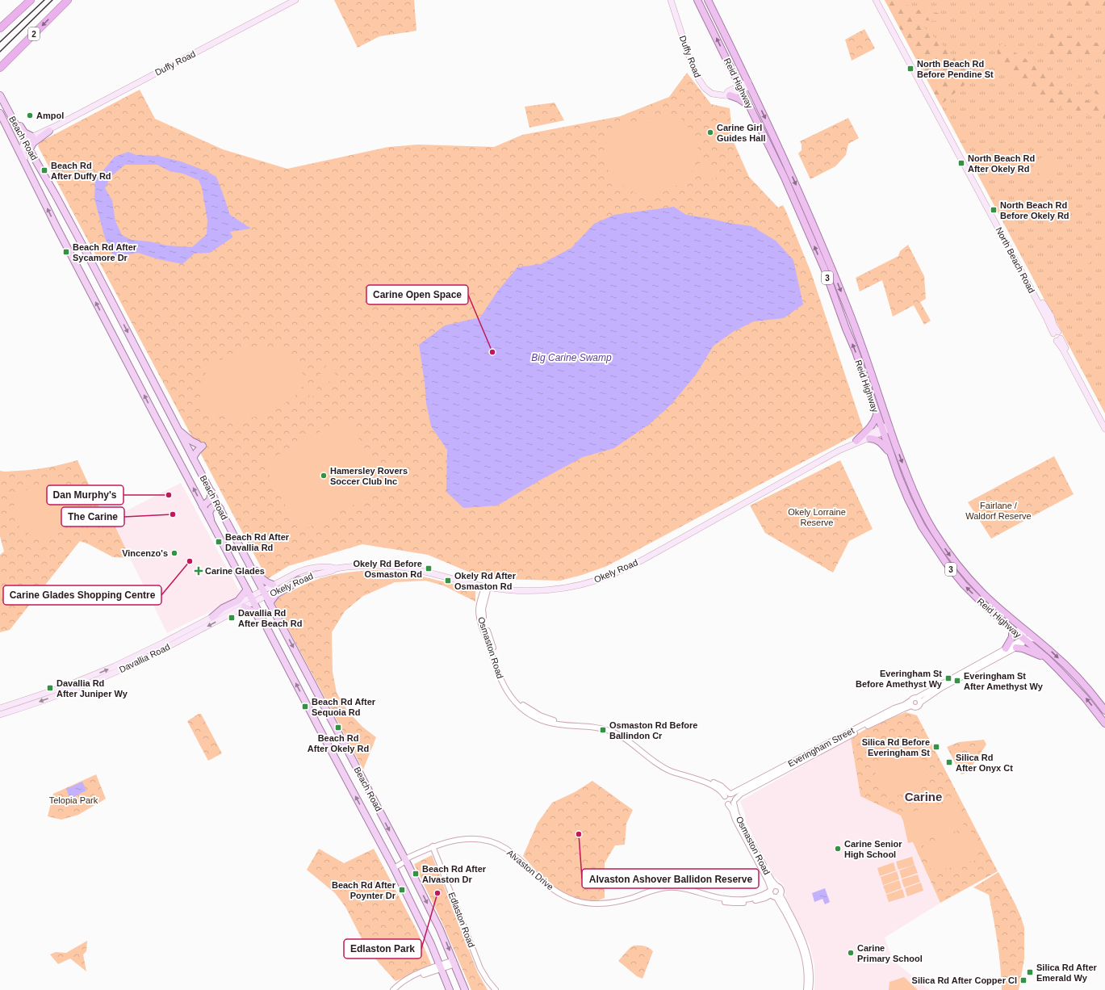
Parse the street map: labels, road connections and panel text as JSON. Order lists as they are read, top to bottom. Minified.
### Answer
{"streets":{"highway":["2","Reid Highway","3"],"main road":["Duffy Road","Beach Road","North Beach Road","Okely Road","Davallia Road"],"street":["Osmaston Road","Everingham Street","Alvaston Drive","Edlaston Road"]},"crossings":[["Duffy Road","Beach Road"],["Reid Highway","Okely Road"],["Reid Highway","Everingham Street"],["Beach Road","Okely Road"],["Beach Road","Davallia Road"],["Beach Road","Alvaston Drive"],["Okely Road","Osmaston Road"],["Okely Road","Davallia Road"],["Osmaston Road","Everingham Street"],["Osmaston Road","Alvaston Drive"],["Alvaston Drive","Edlaston Road"]],"districts":["Carine"],"water":["Big Carine Swamp"],"parks":["Fairlane / Waldorf Reserve","Okely Lorraine Reserve","Telopia Park"],"places":{"transit":["North Beach Rd Before Pendine St","North Beach Rd After Okely Rd","Beach Rd After Duffy Rd","North Beach Rd Before Okely Rd","Beach Rd After Sycamore Dr","Beach Rd After Davallia Rd","Okely Rd Before Osmaston Rd","Okely Rd After Osmaston Rd","Davallia Rd After Beach Rd","Everingham St Before Amethyst Wy","Everingham St After Amethyst Wy","Davallia Rd After Juniper Wy","Beach Rd After Sequoia Rd","Beach Rd After Okely Rd","Osmaston Rd Before Ballindon Cr","Silica Rd Before Everingham St","Silica Rd After Onyx Ct","Beach Rd After Alvaston Dr","Beach Rd After Poynter Dr","Silica Rd After Emerald Wy","Silica Rd After Copper Cl"],"other":["Ampol","Carine Girl Guides Hall","Carine Open Space","Hamersley Rovers Soccer Club Inc","Dan Murphy's","The Carine","Vincenzo's","Carine Glades Shopping Centre","Alvaston Ashover Ballidon Reserve","Carine Senior High School","Edlaston Park","Carine Primary School"],"health":["Carine Glades"]}}
